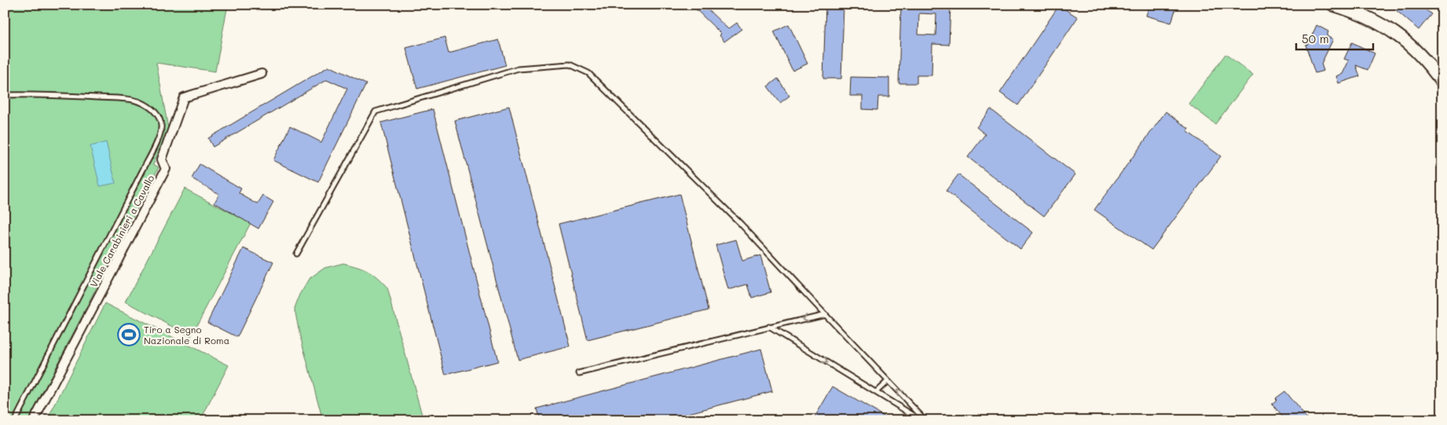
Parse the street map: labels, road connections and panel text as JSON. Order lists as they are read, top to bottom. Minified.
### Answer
{"streets":{"street":["Viale Carabinieri a Cavallo"]},"places":{"sports":["Tiro a Segno Nazionale di Roma"]},"scale_bar":"50 m"}
